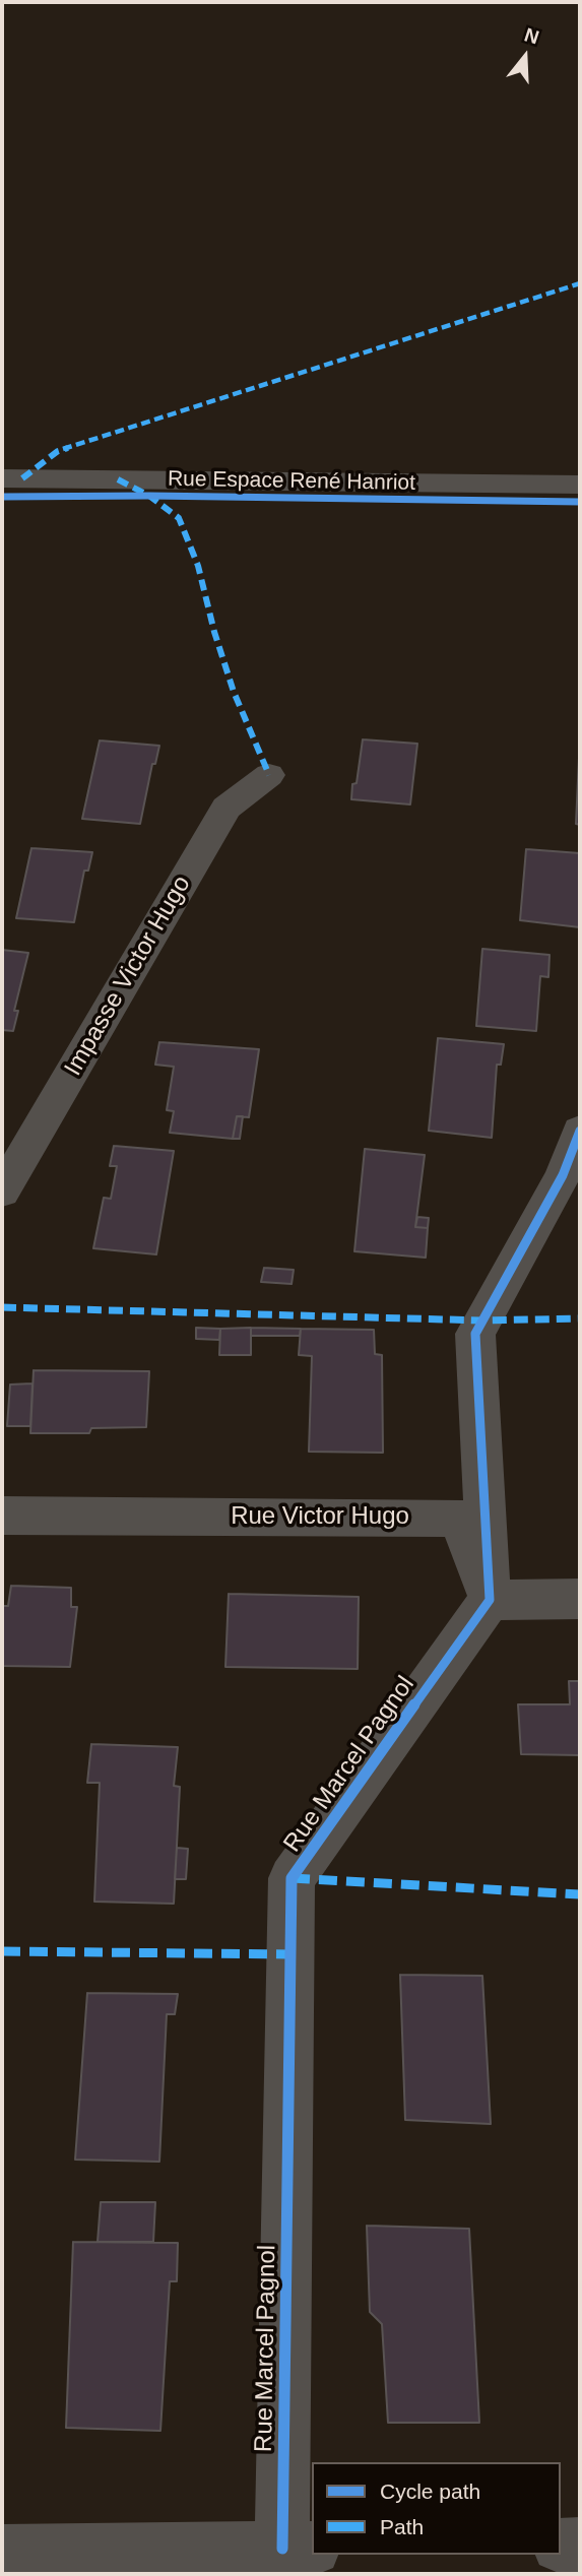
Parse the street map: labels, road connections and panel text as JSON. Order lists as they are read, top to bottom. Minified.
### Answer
{"streets":{"street":["Rue Espace René Hanriot","Impasse Victor Hugo","Rue Victor Hugo","Rue Marcel Pagnol"]},"crossings":[["Rue Victor Hugo","Rue Marcel Pagnol"]],"legend":["Cycle path","Path"],"north":"top"}
